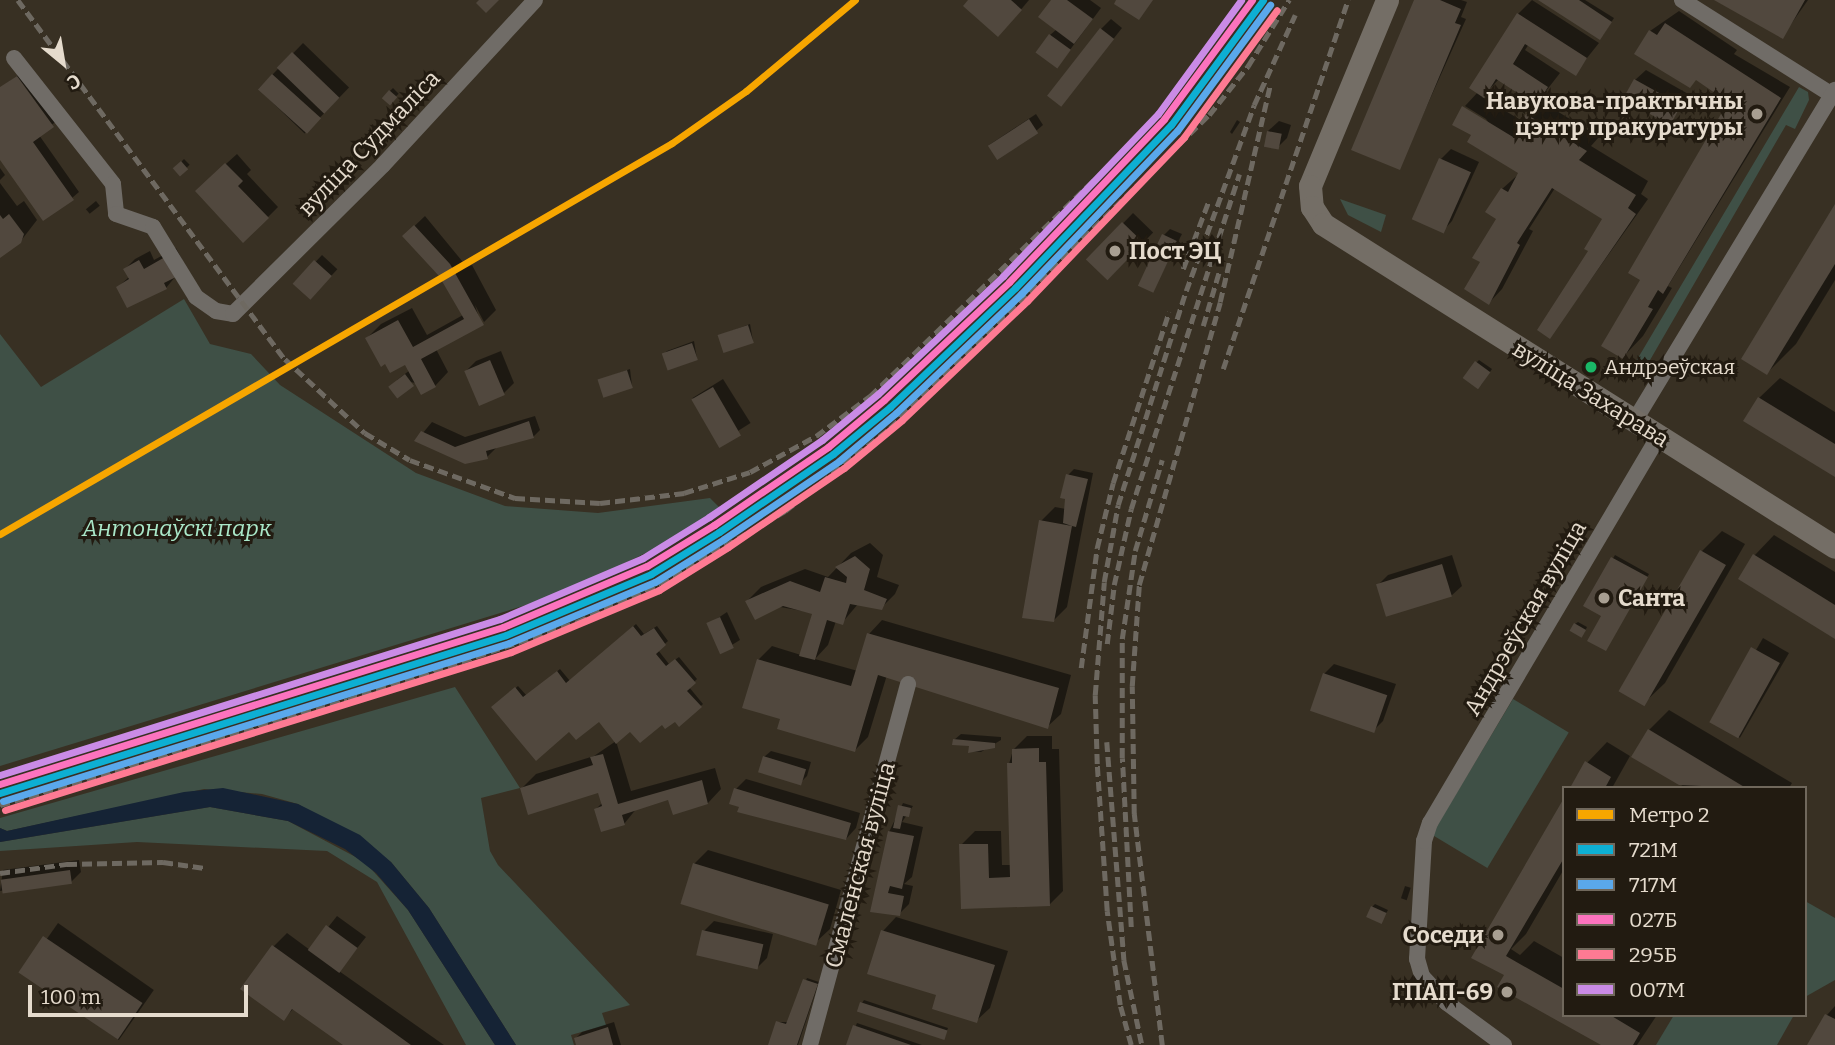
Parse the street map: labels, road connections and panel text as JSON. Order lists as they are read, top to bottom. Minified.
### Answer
{"streets":{"main road":["вуліца Захарава"],"street":["вуліца Судмаліса","Андрэеўская вуліца","Смаленская вуліца"]},"crossings":[["вуліца Захарава","Андрэеўская вуліца"]],"parks":["Антонаўскі парк"],"places":["Навукова-практычны цэнтр пракуратуры","Пост ЭЦ","Андрэеўская","Санта","Соседи","ГПАП-69"],"lines":["metro line 2","transit line 721М","transit line 027Б","transit line 007М","transit line 717М","transit line 295Б"],"legend":["Метро 2","721М","717М","027Б","295Б","007М"],"scale_bar":"100 m","north":"bottom right"}
